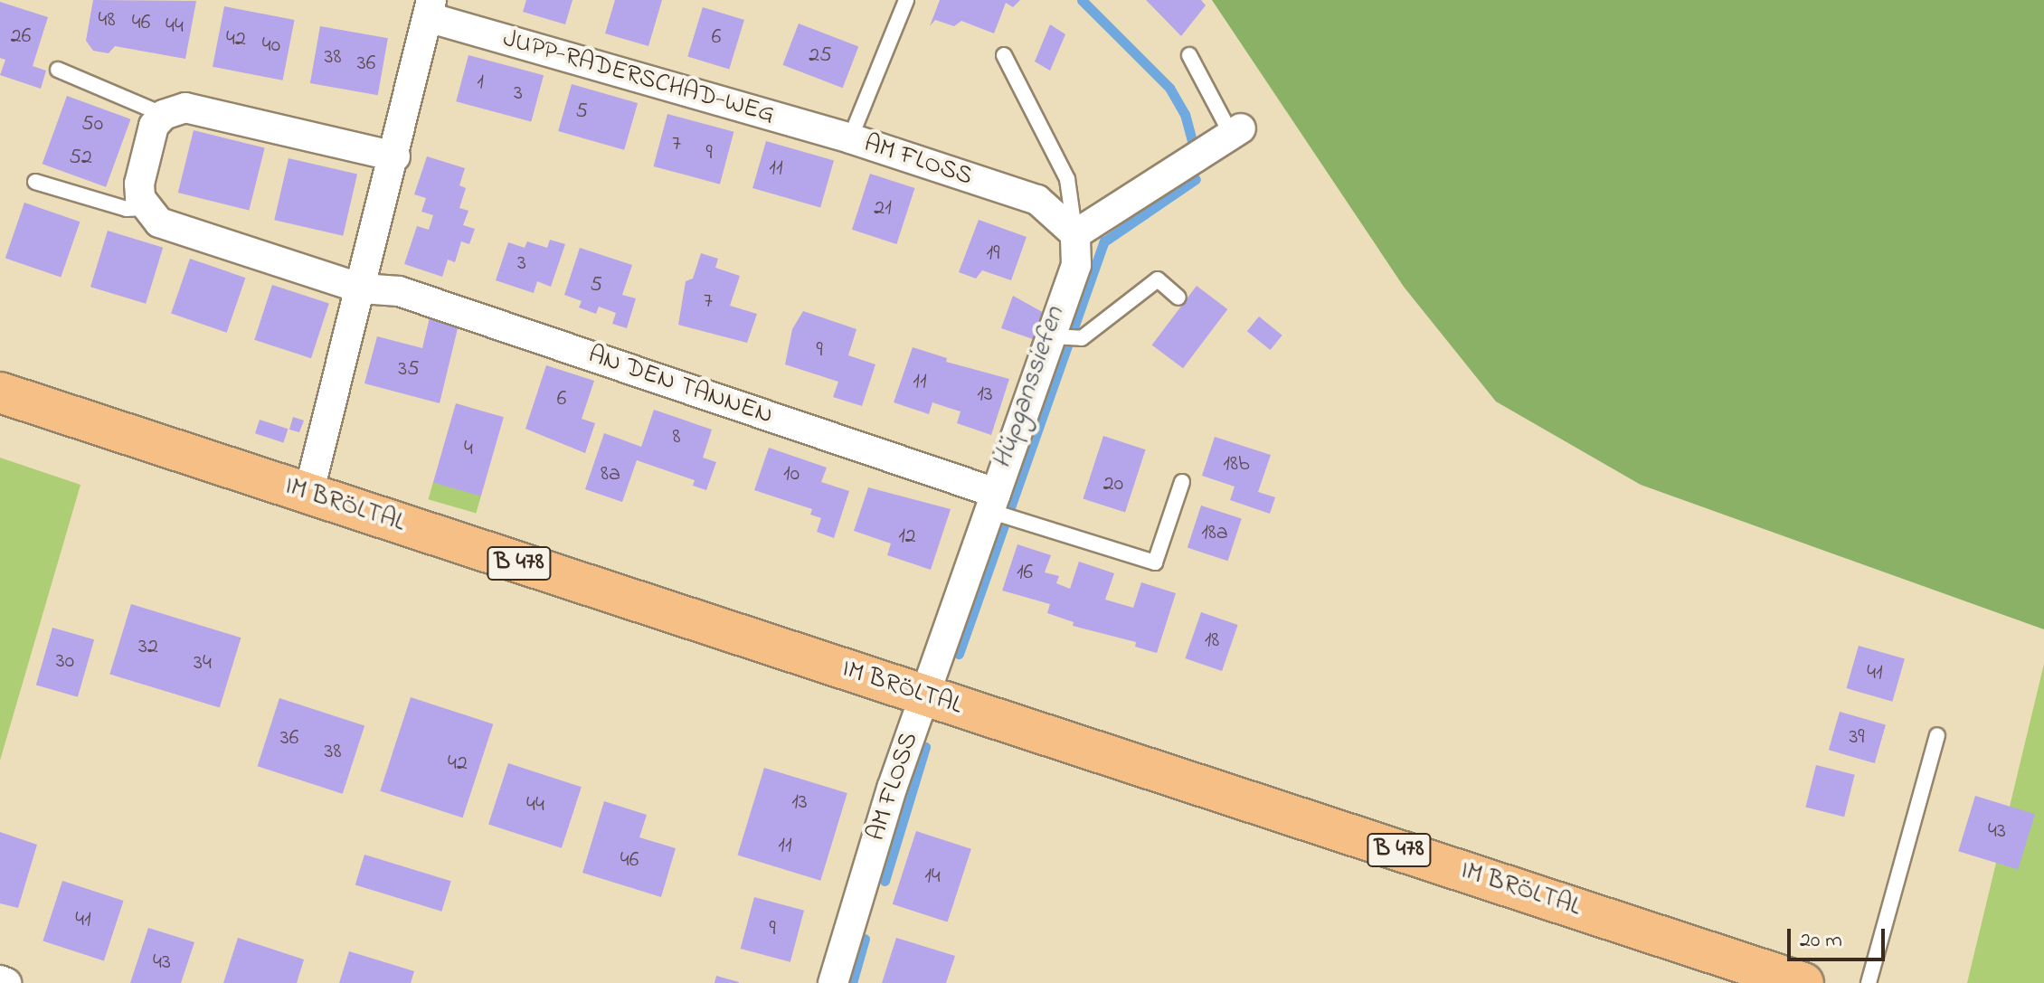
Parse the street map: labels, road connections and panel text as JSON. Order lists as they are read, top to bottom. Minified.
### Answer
{"streets":{"main road":["IM BRÖLTAL","B 478"],"street":["JUPP-RADERSCHAD-WEG","AM FLOSS","AN DEN TANNEN"]},"crossings":[["JUPP-RADERSCHAD-WEG","AM FLOSS"],["AM FLOSS","AN DEN TANNEN"],["AM FLOSS","IM BRÖLTAL"]],"water":["Hüpganssiefen"],"house_numbers":["48","46","44","26","6","42","40","25","38","36","1","3","5","50","7","9","52","11","21","19","3","5","7","9","35","11","13","6","8","4","18b","8a","10","20","18a","12","16","18","32","30","34","41","39","36","38","42","13","44","43","11","46","14","41","9","43"],"scale_bar":"20 m"}
